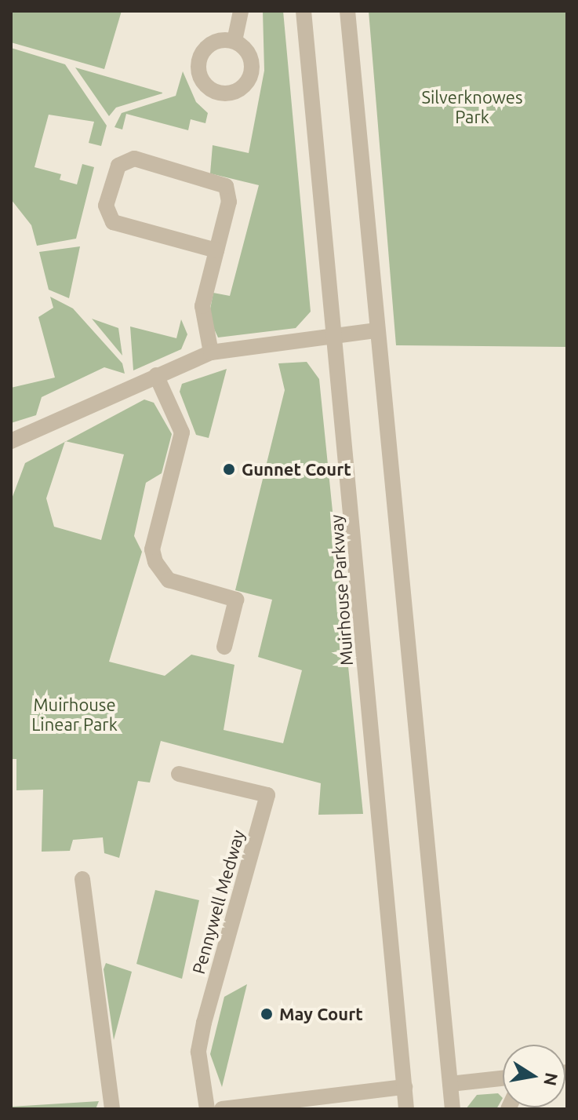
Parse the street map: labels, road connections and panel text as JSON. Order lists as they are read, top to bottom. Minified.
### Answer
{"streets":{"street":["Muirhouse Parkway","Pennywell Medway"]},"parks":["Silverknowes Park","Muirhouse Linear Park"],"places":["Gunnet Court","May Court"],"north":"right"}
